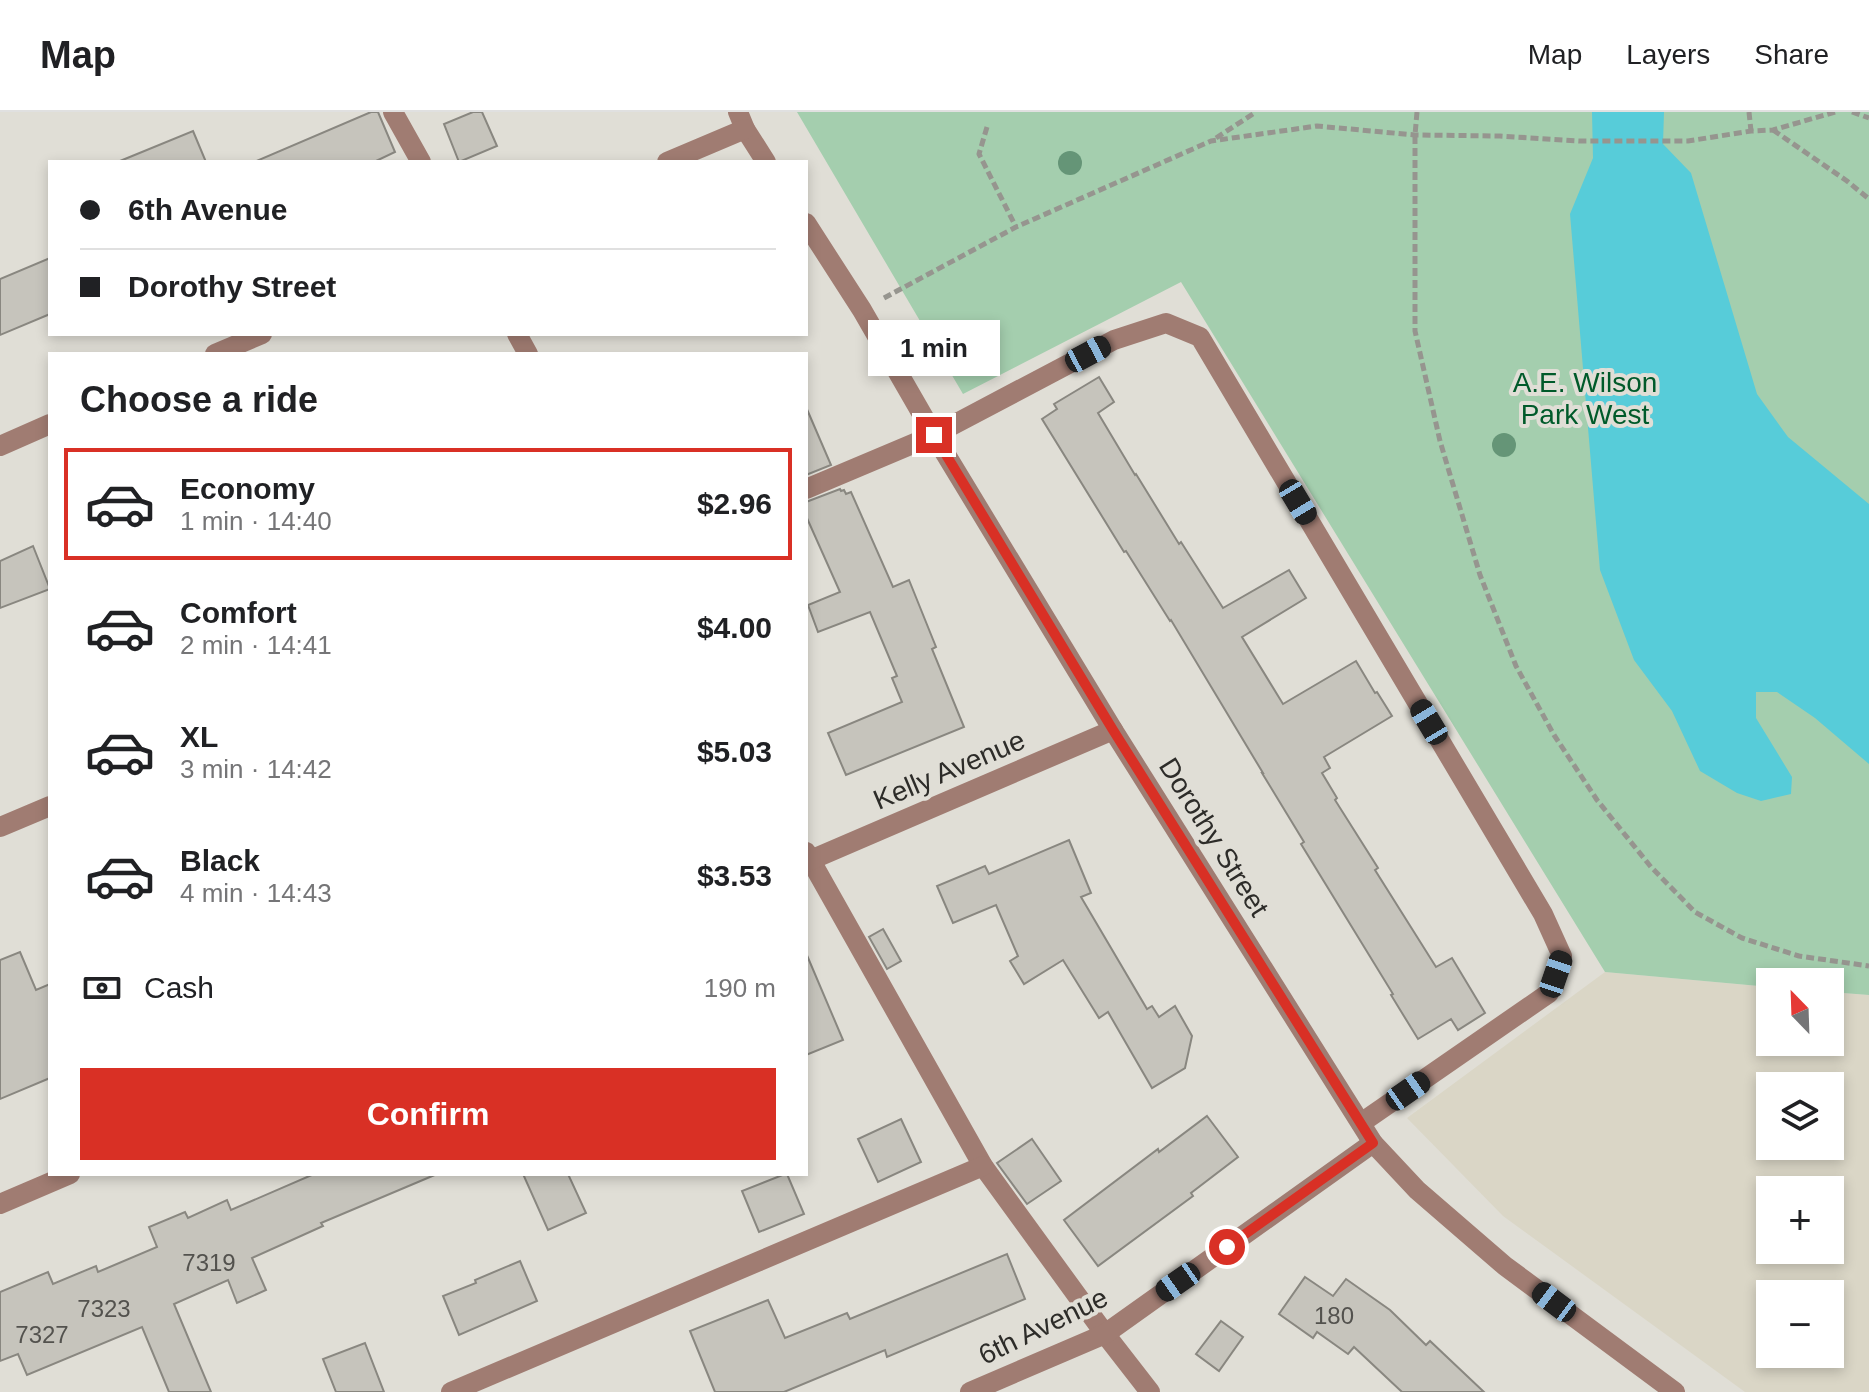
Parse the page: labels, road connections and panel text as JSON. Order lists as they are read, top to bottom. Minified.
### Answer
{"streets":{"street":["Kelly Avenue","Dorothy Street","6th Avenue"]},"crossings":[["Kelly Avenue","Dorothy Street"],["Dorothy Street","6th Avenue"]],"parks":["A.E. Wilson Park West"],"house_numbers":["7319","7323","180","7327"],"north":"top left","page":{"header":"Map","nav":["Map","Layers","Share"],"banner":["6th Avenue","Dorothy Street"],"bubble":"1 min","heading":"Choose a ride","list":[{"name":"Economy","note":"1 min · 14:40","value":"$2.96"},{"name":"Comfort","note":"2 min · 14:41","value":"$4.00"},{"name":"XL","note":"3 min · 14:42","value":"$5.03"},{"name":"Black","note":"4 min · 14:43","value":"$3.53"}],"pay":["Cash","190 m"],"map_buttons":["+","−"],"buttons":"Confirm"}}
